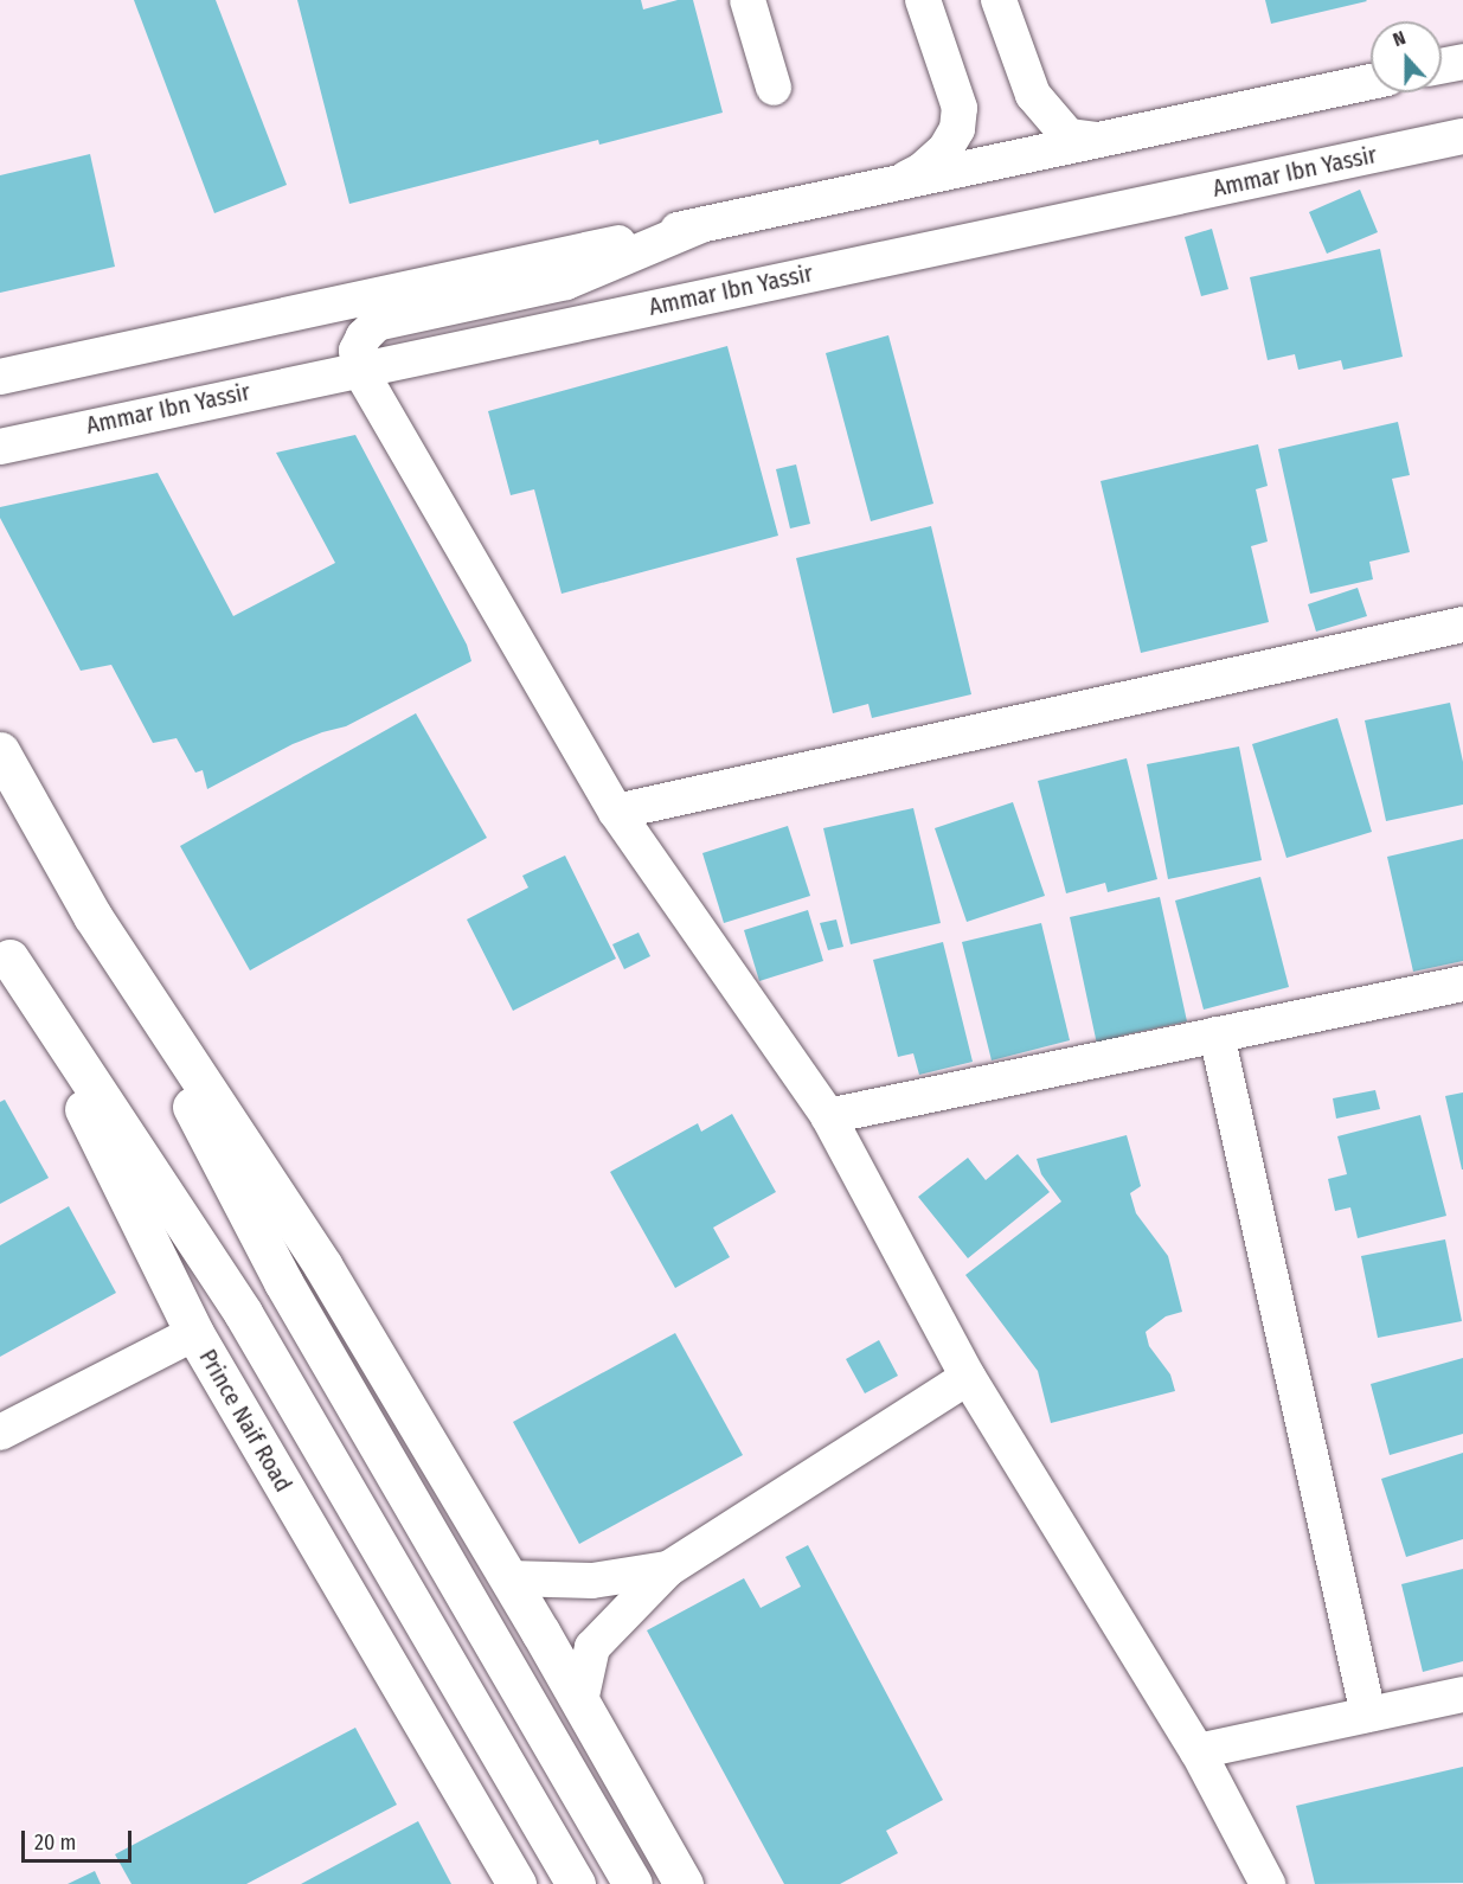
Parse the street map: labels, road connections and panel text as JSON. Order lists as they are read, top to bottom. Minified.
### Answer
{"streets":{"main road":["Prince Naif Road"],"street":["Ammar Ibn Yassir"]},"scale_bar":"20 m","north":"top"}
